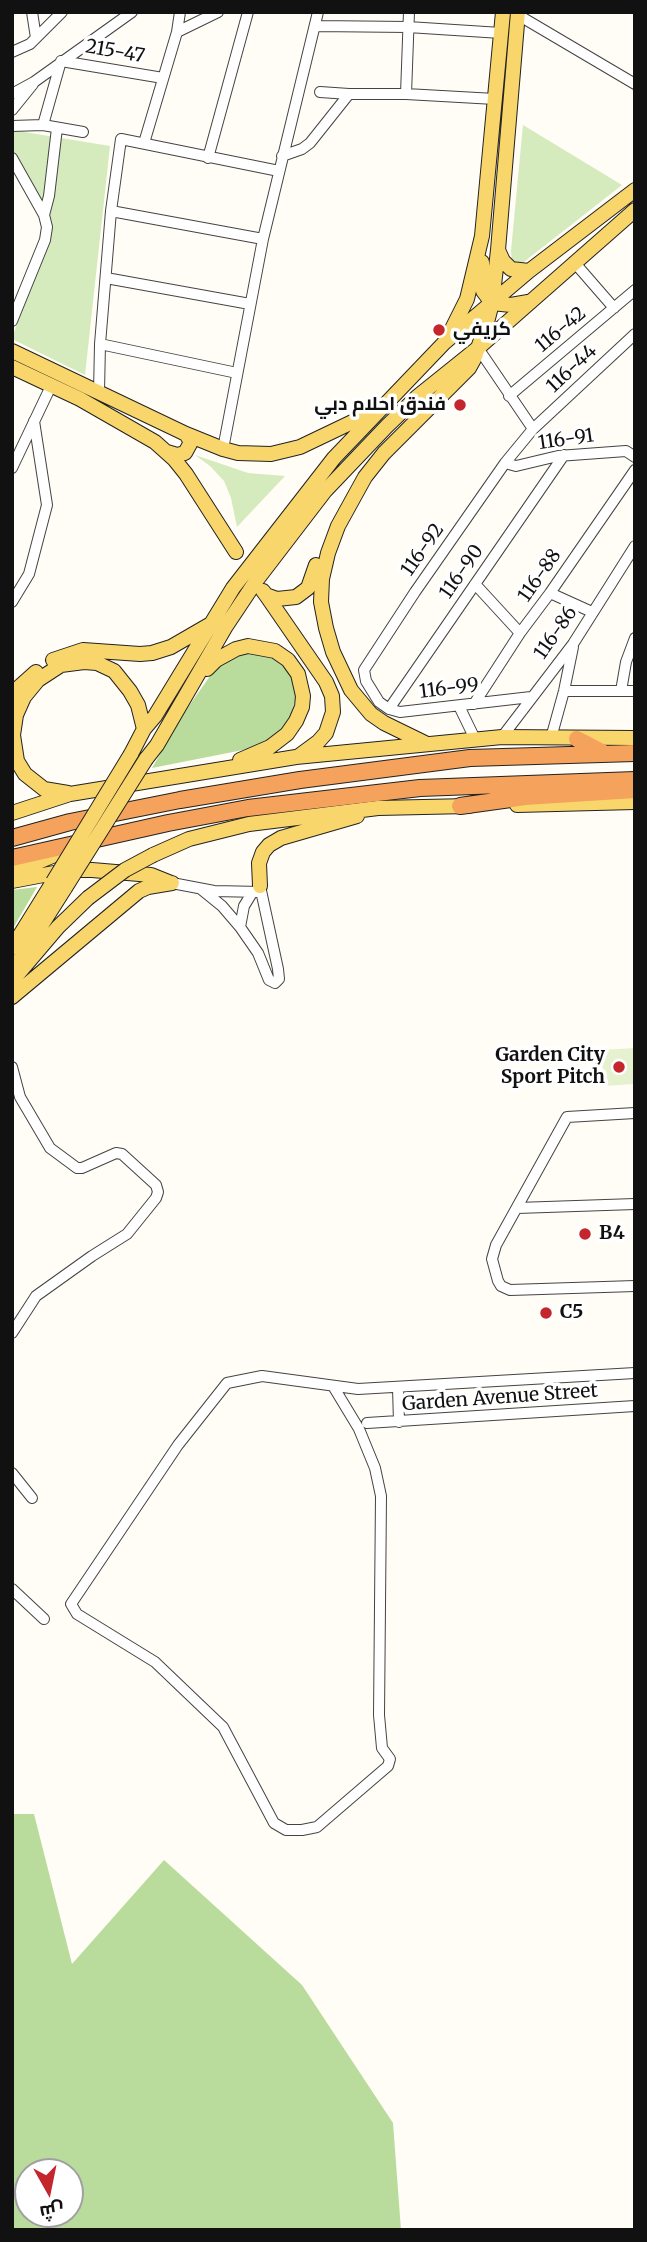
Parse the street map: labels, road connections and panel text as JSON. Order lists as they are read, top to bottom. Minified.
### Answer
{"streets":{"street":["215-47","116-42","116-44","116-91","116-92","116-90","116-88","116-86","116-99","Garden Avenue Street"]},"crossings":[["116-44","116-92"],["116-91","116-92"],["116-91","116-90"],["116-92","116-90"],["116-92","116-99"],["116-90","116-99"],["116-88","116-99"],["116-86","116-99"]],"places":["كريفي","فندق احلام دبي","Garden City Sport Pitch","B4","C5"],"north":"bottom"}
